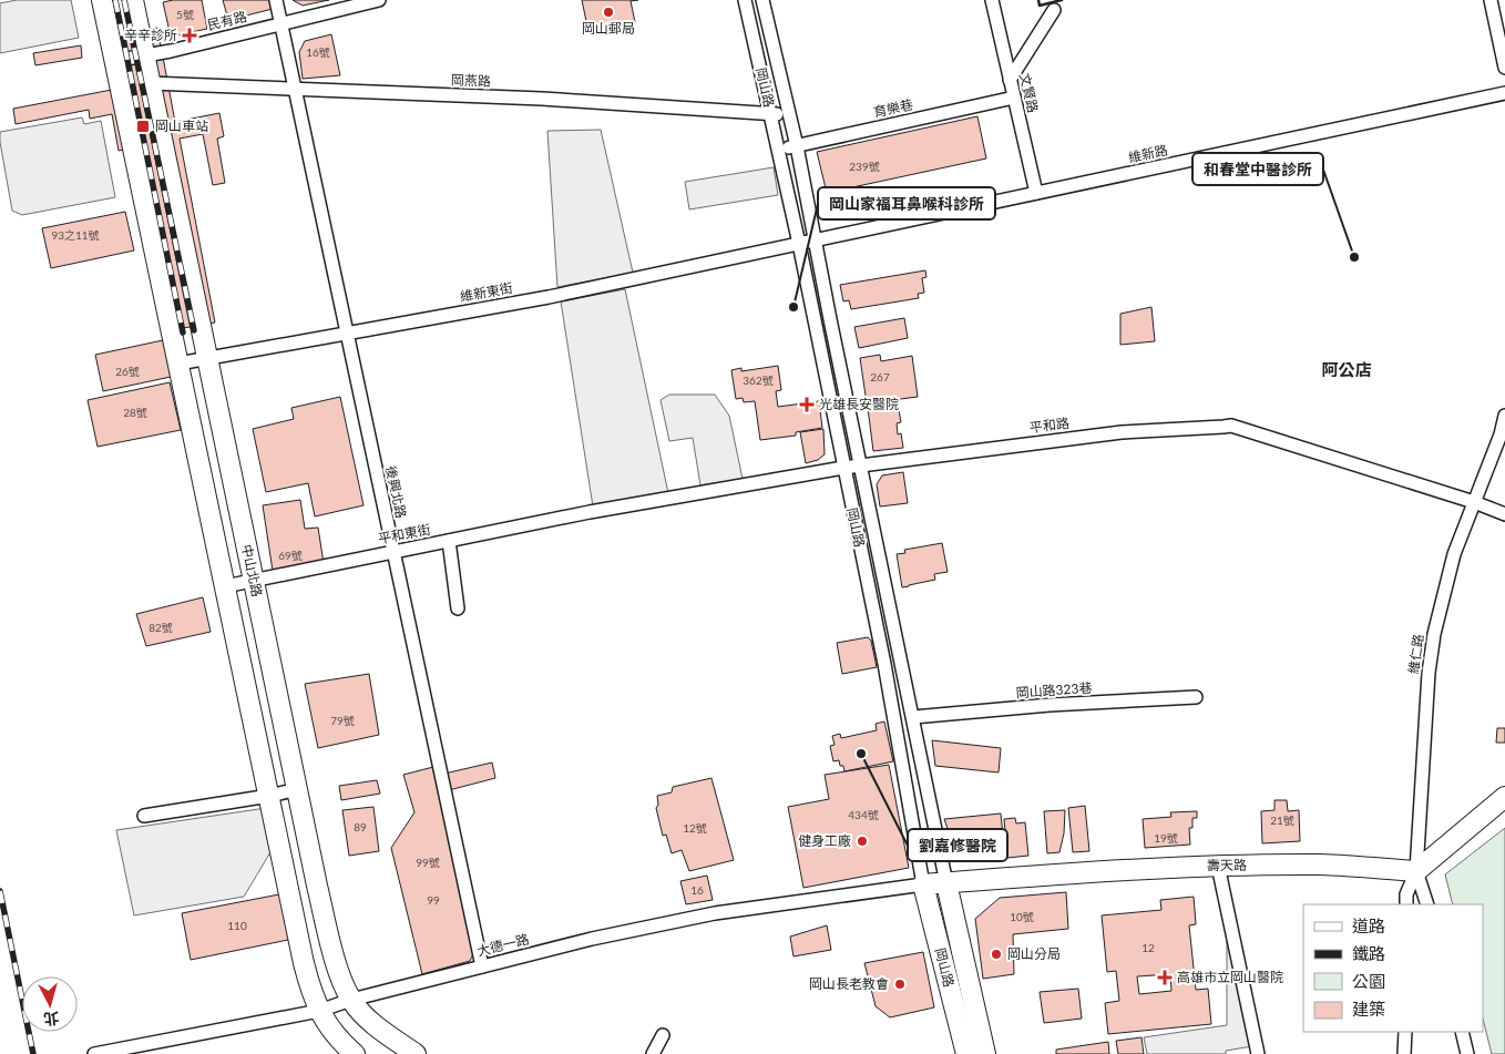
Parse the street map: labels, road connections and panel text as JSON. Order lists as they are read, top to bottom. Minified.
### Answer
{"streets":{"main road":["岡山路","中山北路","壽天路"],"street":["民有路","岡燕路","文賢路","育樂巷","維新路","維新東街","平和路","後興北路","平和東街","維仁路","岡山路323巷","大德一路"]},"crossings":[["民有路","後興北路"],["民有路","中山北路"],["岡燕路","岡山路"],["岡燕路","後興北路"],["岡燕路","中山北路"],["岡山路","育樂巷"],["岡山路","維新路"],["岡山路","維新東街"],["岡山路","平和路"],["岡山路","岡山路323巷"],["岡山路","壽天路"],["岡山路","大德一路"],["文賢路","育樂巷"],["文賢路","維新路"],["維新路","維新東街"],["維新東街","後興北路"],["維新東街","中山北路"],["平和路","平和東街"],["平和路","維仁路"],["後興北路","平和東街"],["後興北路","大德一路"],["平和東街","中山北路"],["中山北路","大德一路"],["維仁路","壽天路"],["壽天路","大德一路"]],"districts":["阿公店"],"places":{"other":["岡山郵局","和春堂中醫診所","岡山家福耳鼻喉科診所","劉嘉修醫院","健身工廠","岡山分局","岡山長老教會"],"health":["辛辛診所","光雄長安醫院","高雄市立岡山醫院"],"transit":["岡山車站"]},"house_numbers":["5號","16號","239號","93之11號","26號","267","362號","28號","69號","82號","79號","434號","21號","89","12號","19號","99號","16","99","10號","110","12"],"legend":["道路","鐵路","公園","建築"],"north":"bottom"}
